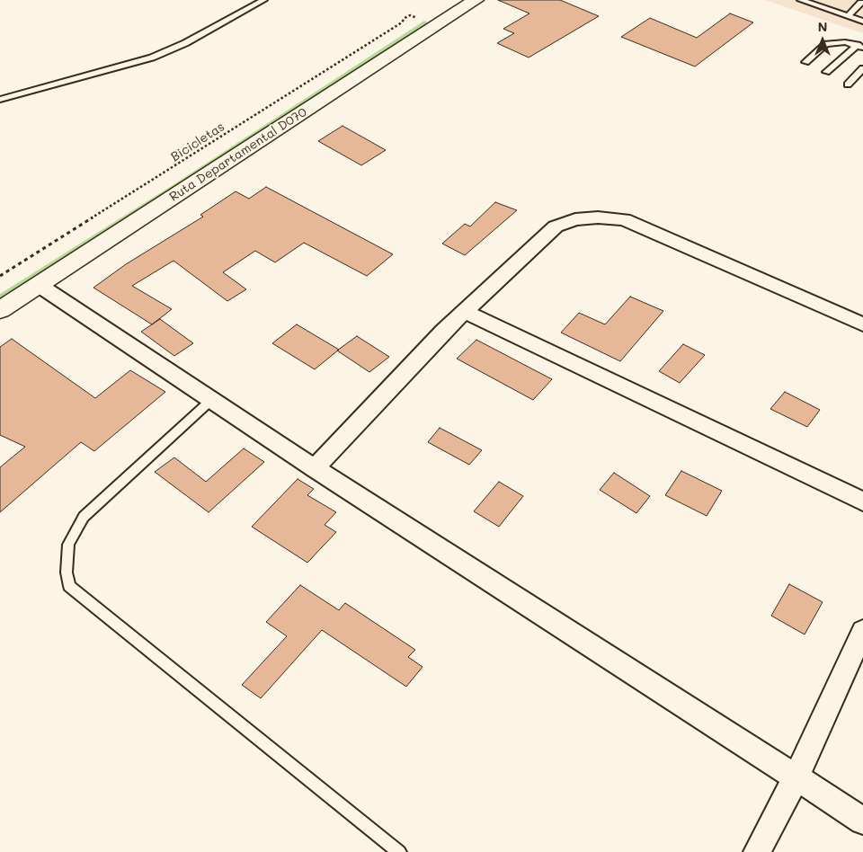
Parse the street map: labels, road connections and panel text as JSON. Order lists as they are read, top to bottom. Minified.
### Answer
{"streets":{"main road":["Ruta Departamental D070"],"path":["Bicicletas"]},"north":"top"}
